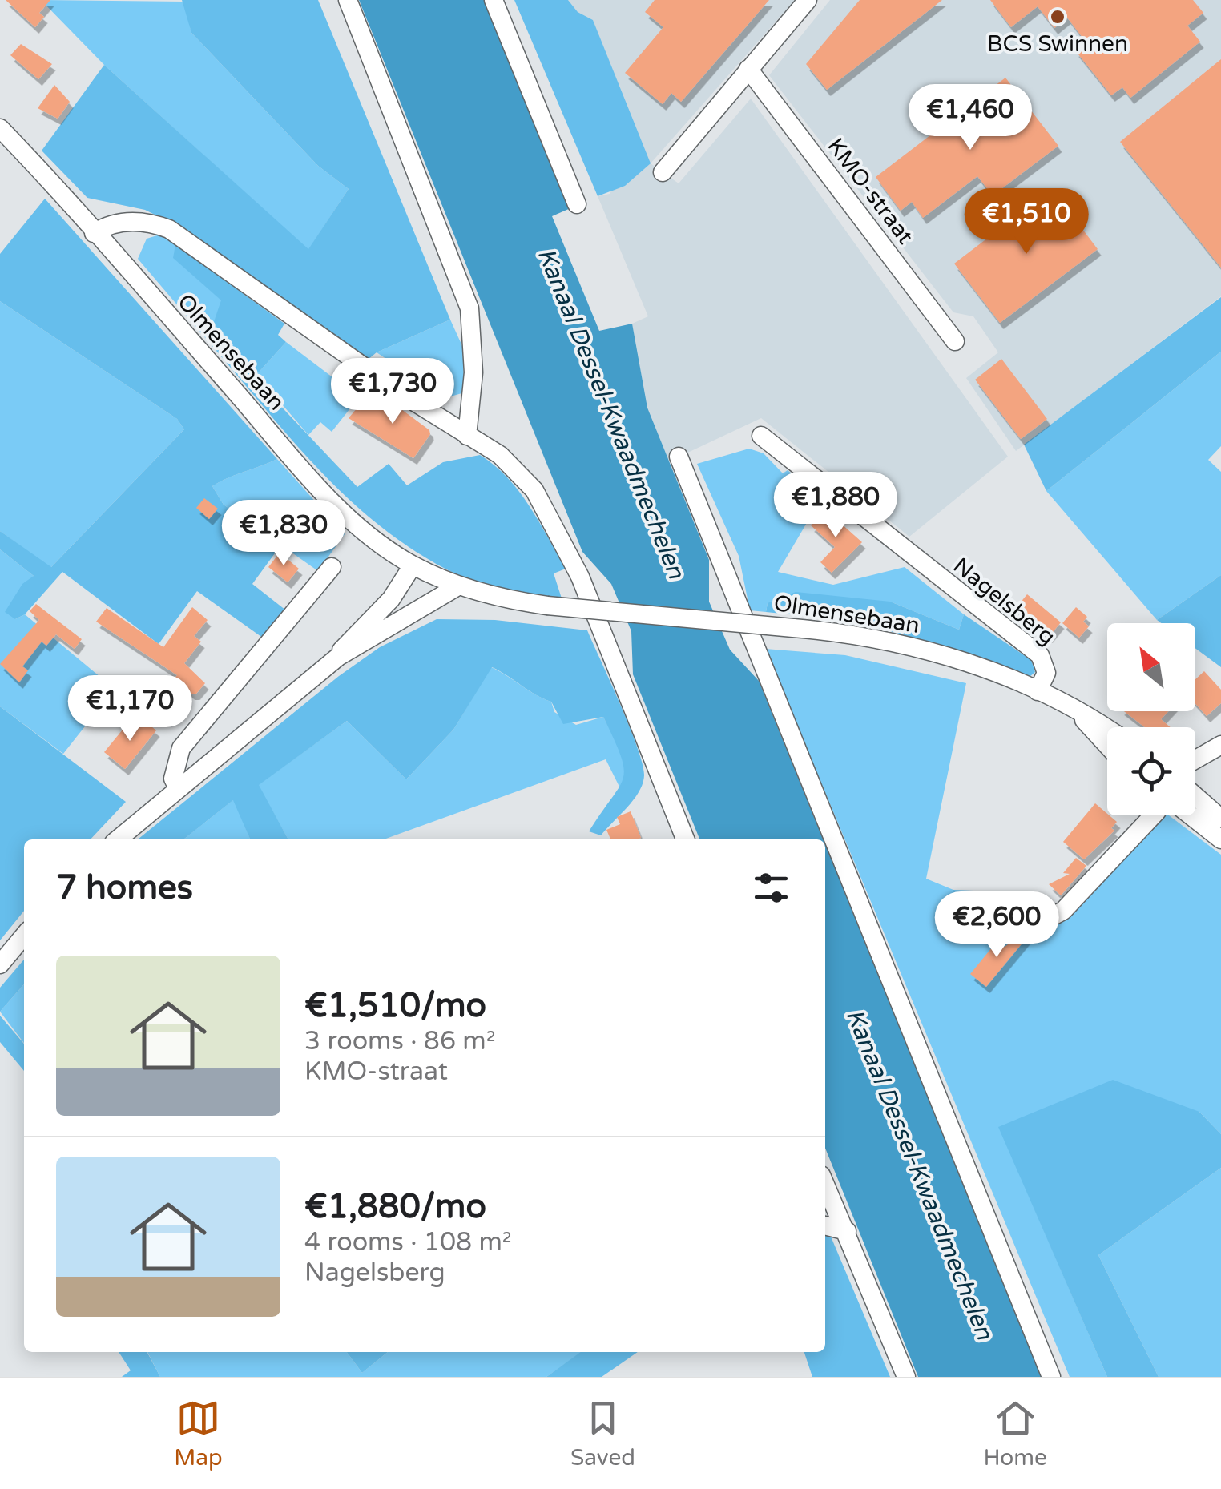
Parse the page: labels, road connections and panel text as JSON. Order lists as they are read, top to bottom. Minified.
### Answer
{"streets":{"street":["KMO-straat","Olmensebaan","Nagelsberg"]},"crossings":[["Olmensebaan","Nagelsberg"]],"water":["Kanaal Dessel-Kwaadmechelen"],"places":["BCS Swinnen"],"north":"top left","page":{"price":["€1,460","€1,510","€1,730","€1,880","€1,830","€1,170","€2,600"],"heading":"7 homes","list":[{"name":"€1,510/mo","note":"3 rooms · 86 m² · KMO-straat"},{"name":"€1,880/mo","note":"4 rooms · 108 m² · Nagelsberg"}],"tabs":["Map","Saved","Home"]}}
